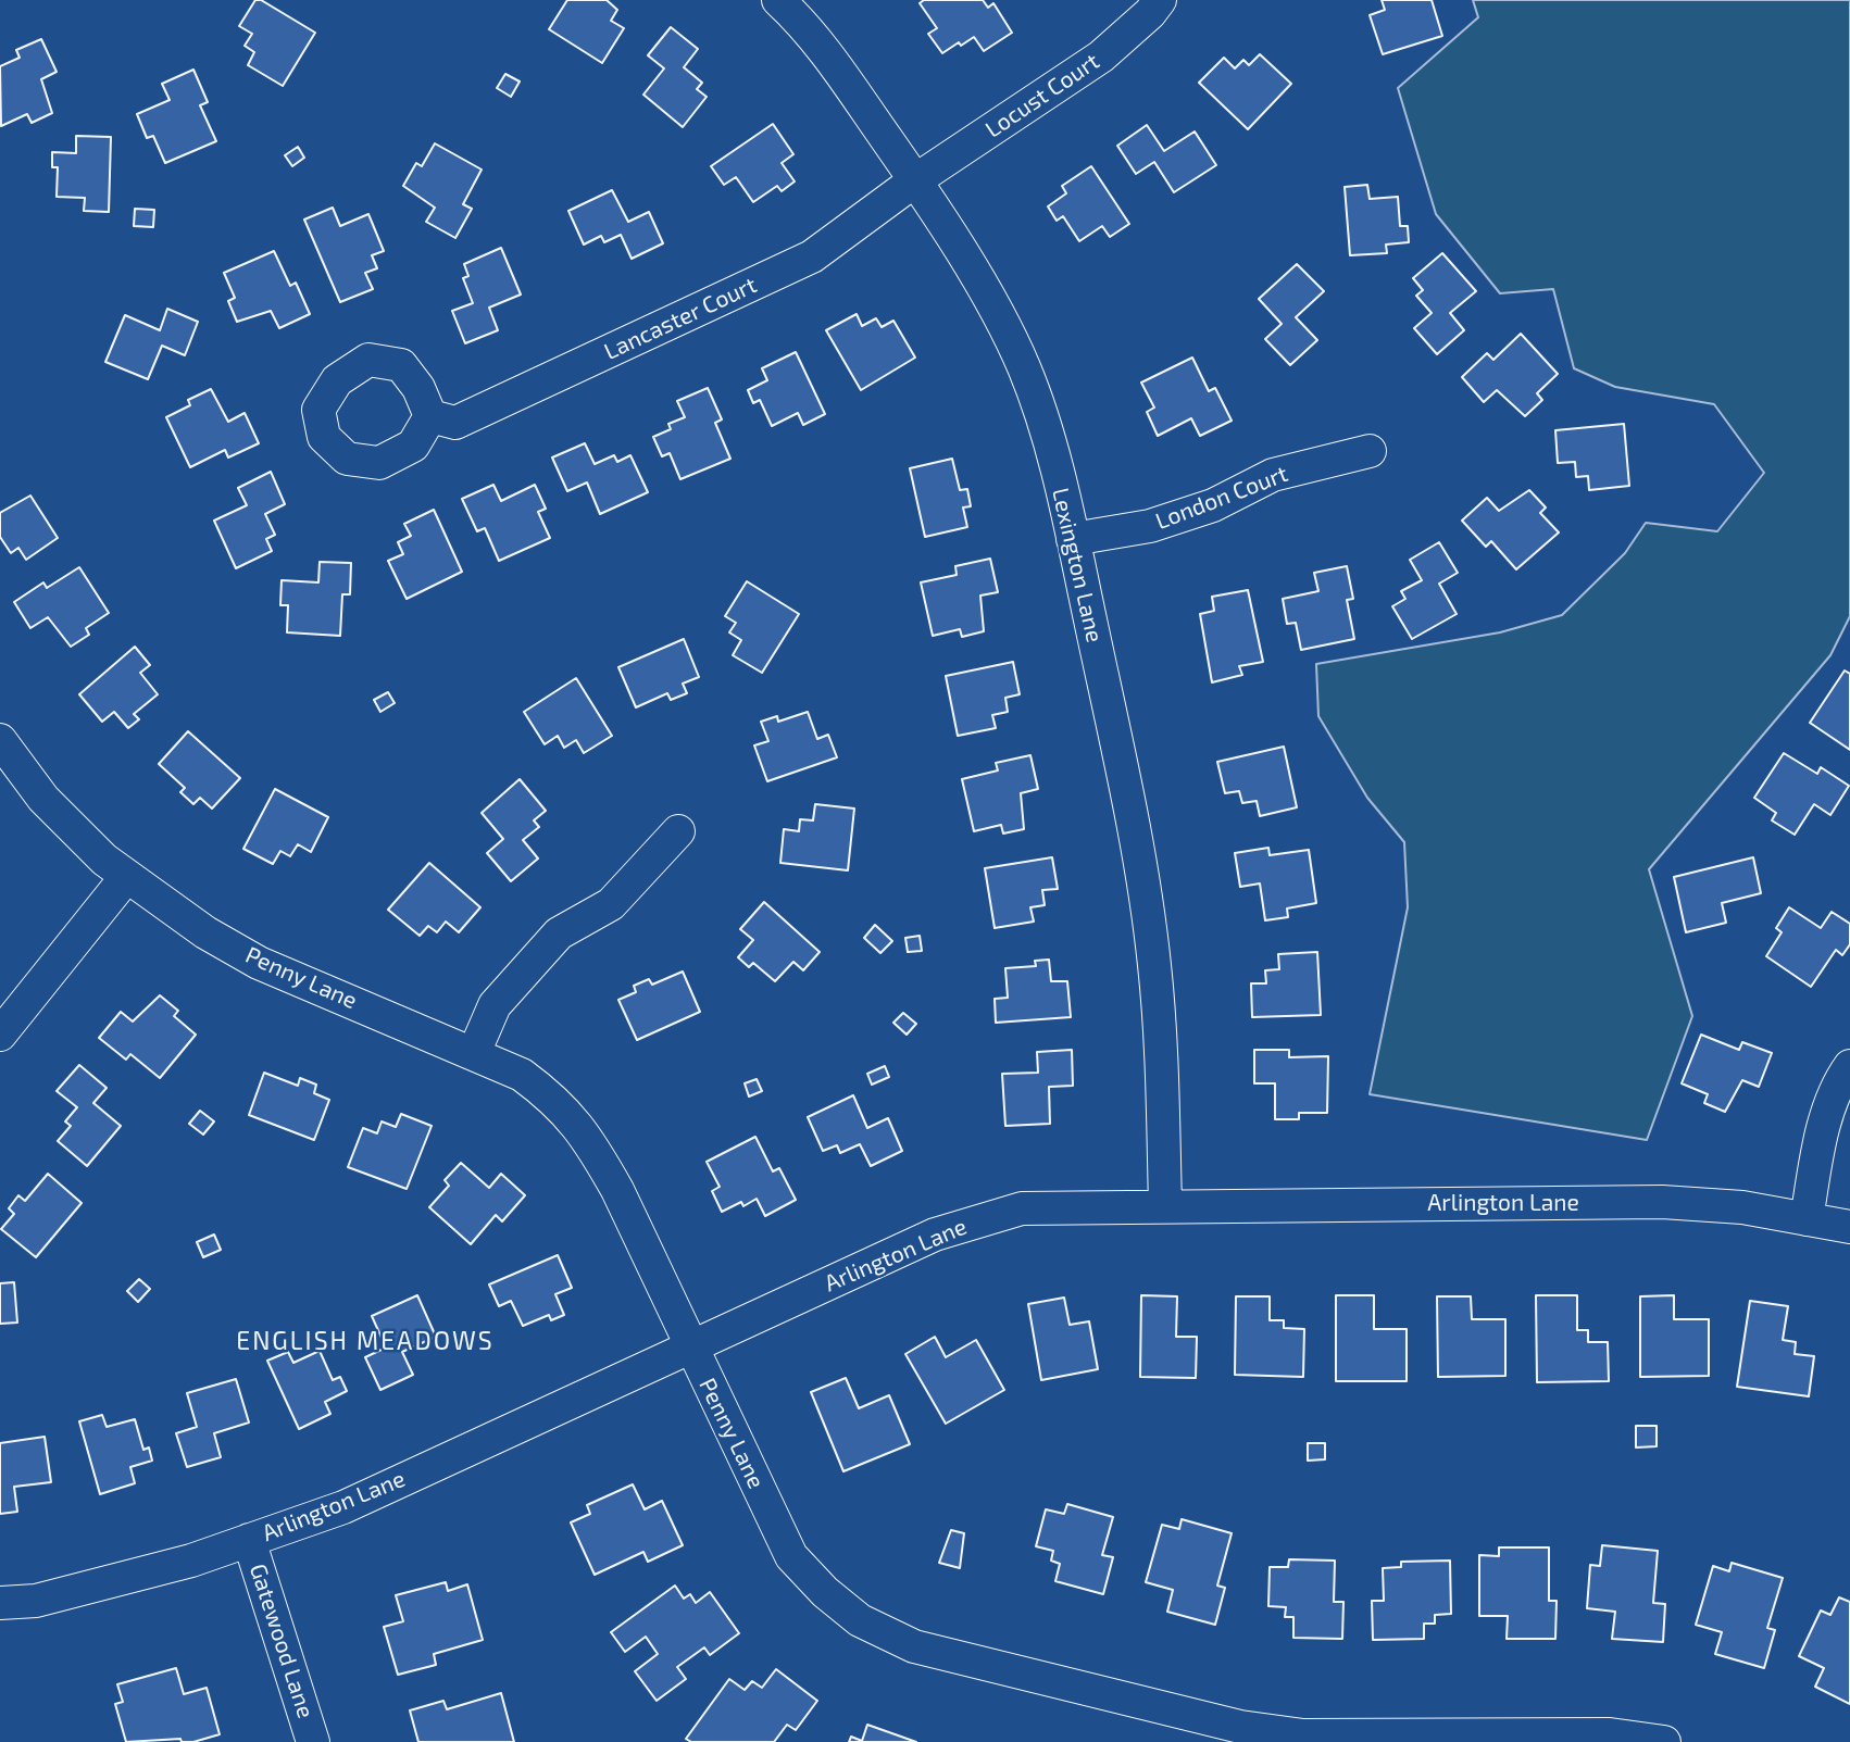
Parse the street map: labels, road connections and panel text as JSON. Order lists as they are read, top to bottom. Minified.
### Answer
{"streets":{"street":["Locust Court","Lancaster Court","London Court","Lexington Lane","Penny Lane","Arlington Lane","Gatewood Lane"]},"crossings":[["Locust Court","Lancaster Court"],["Locust Court","Lexington Lane"],["Lancaster Court","Lexington Lane"],["London Court","Lexington Lane"],["Lexington Lane","Arlington Lane"],["Penny Lane","Arlington Lane"],["Arlington Lane","Gatewood Lane"]],"districts":["ENGLISH MEADOWS"]}
